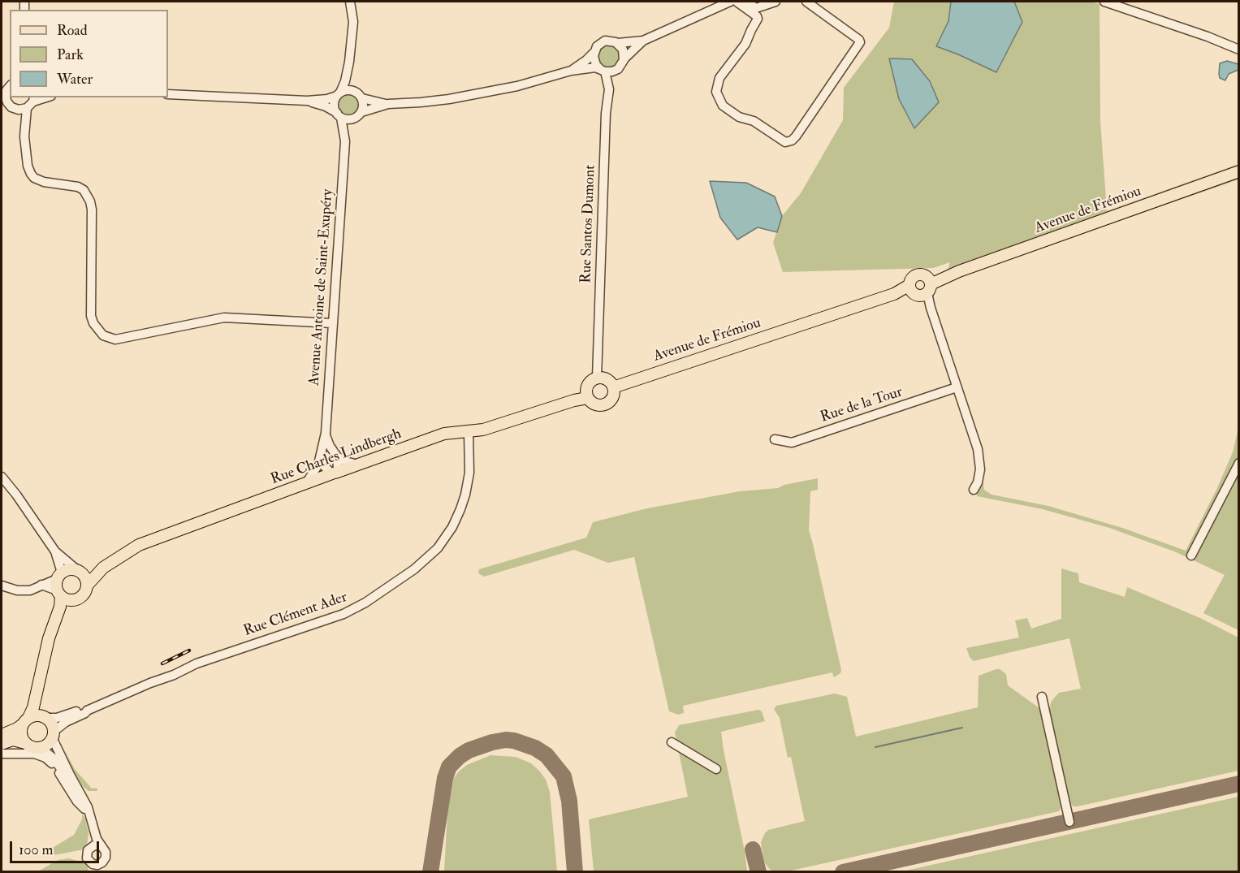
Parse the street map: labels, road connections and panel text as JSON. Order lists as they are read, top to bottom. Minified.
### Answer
{"streets":{"main road":["Avenue de Frémiou","Rue Charles Lindbergh"],"street":["Rue Santos Dumont","Avenue Antoine de Saint-Exupéry","Rue de la Tour","Rue Clément Ader"]},"crossings":[["Avenue de Frémiou","Rue Santos Dumont"],["Avenue de Frémiou","Rue Charles Lindbergh"],["Rue Santos Dumont","Rue Charles Lindbergh"],["Avenue Antoine de Saint-Exupéry","Rue Charles Lindbergh"],["Rue Charles Lindbergh","Rue Clément Ader"]],"legend":["Road","Park","Water"],"scale_bar":"100 m"}
